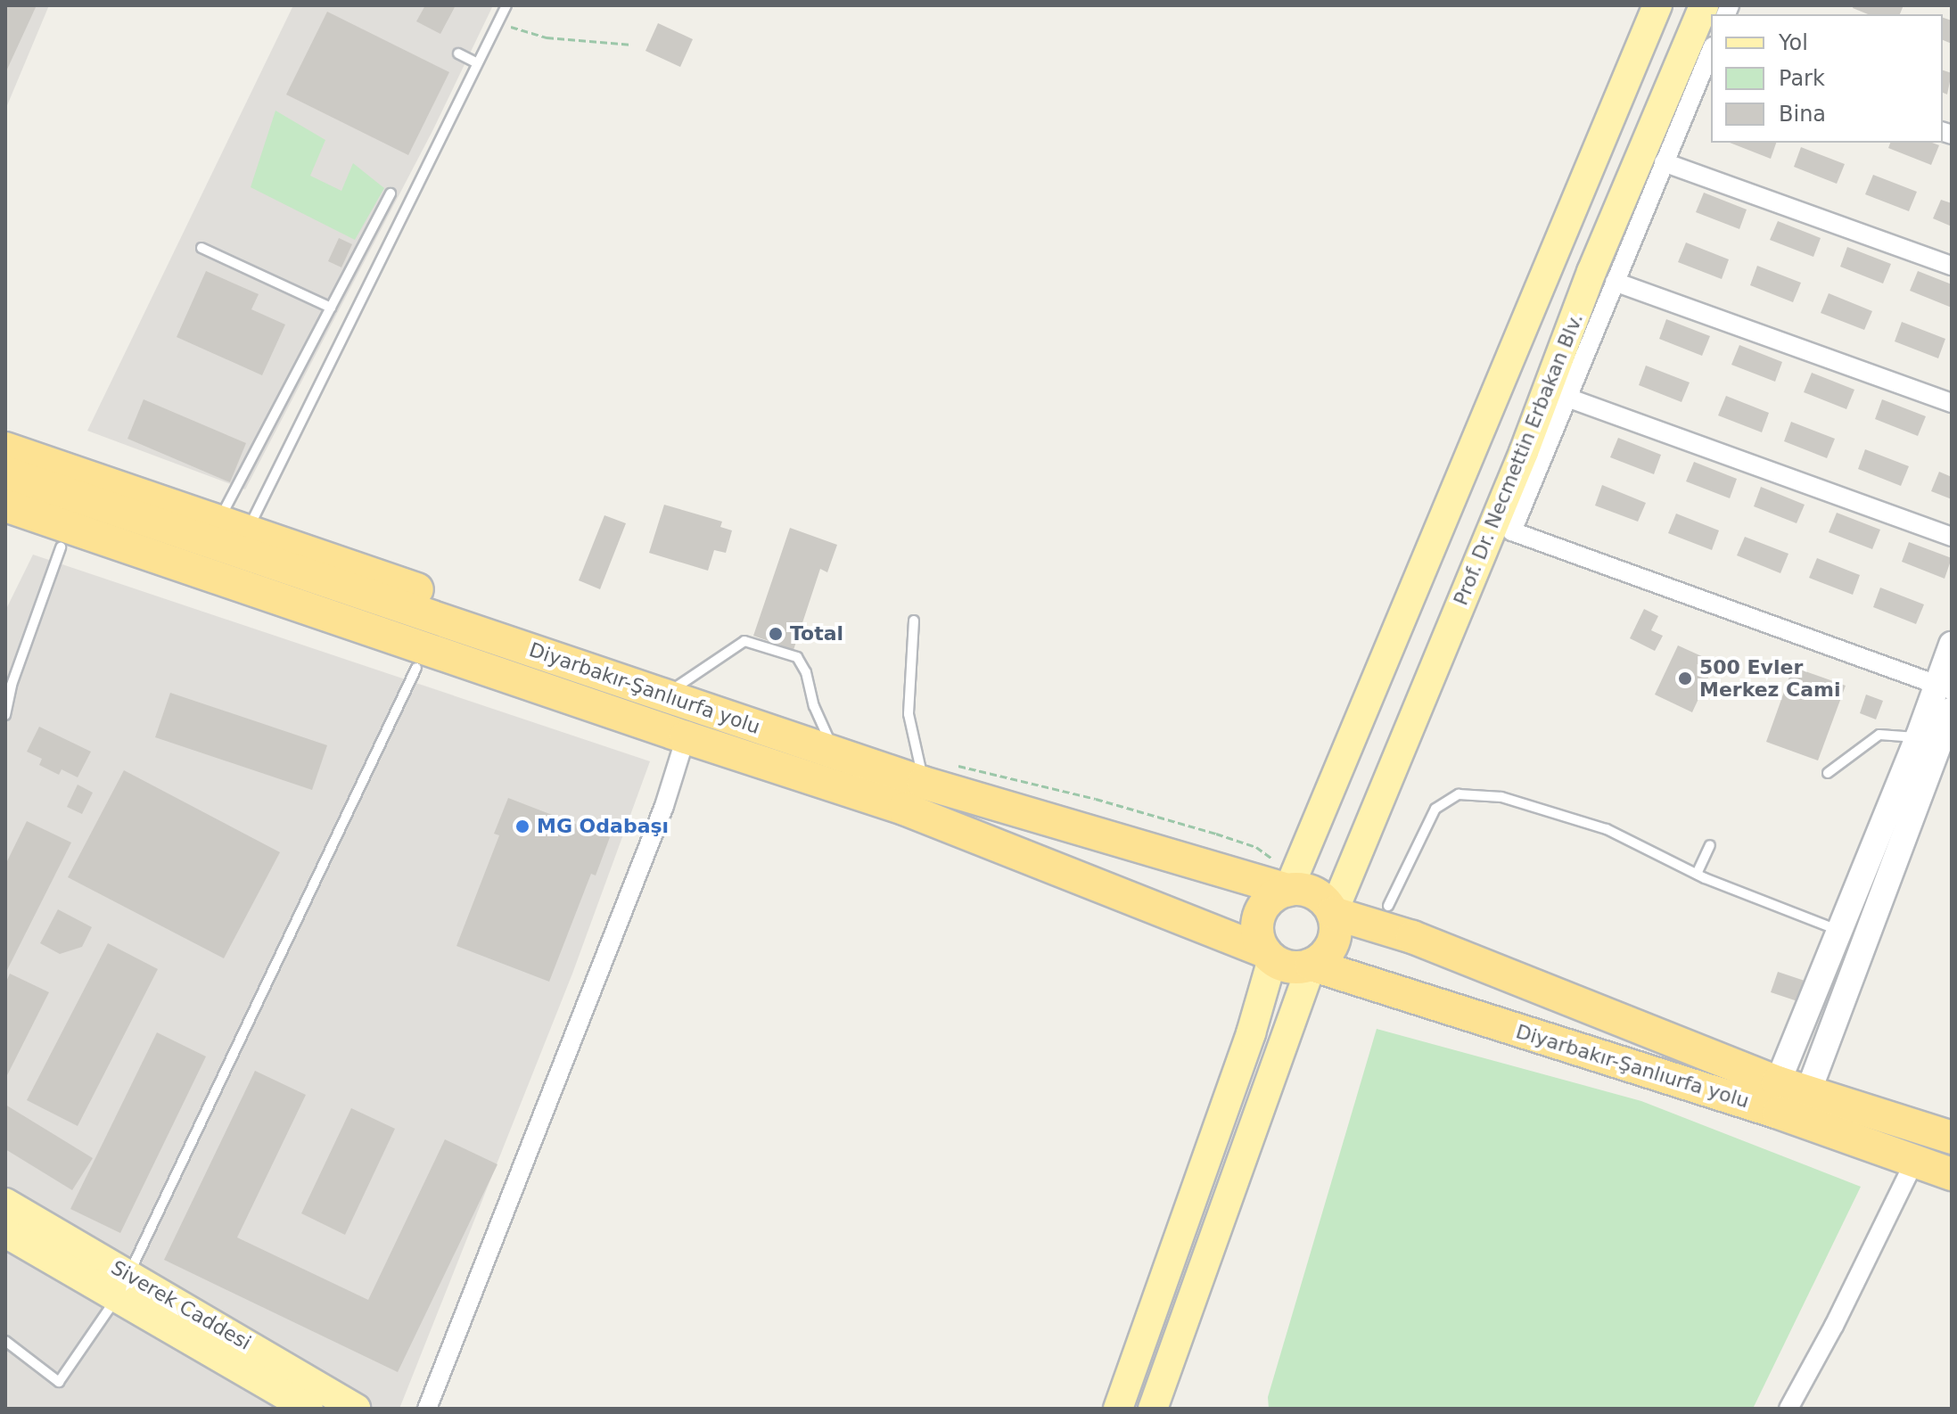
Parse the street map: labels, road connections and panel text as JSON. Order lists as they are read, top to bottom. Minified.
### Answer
{"streets":{"highway":["Diyarbakır-Şanlıurfa yolu"],"main road":["Prof. Dr. Necmettin Erbakan Blv.","Siverek Caddesi"]},"crossings":[["Prof. Dr. Necmettin Erbakan Blv.","Diyarbakır-Şanlıurfa yolu"]],"places":["Total","500 Evler Merkez Cami","MG Odabaşı"],"legend":["Yol","Park","Bina"]}
